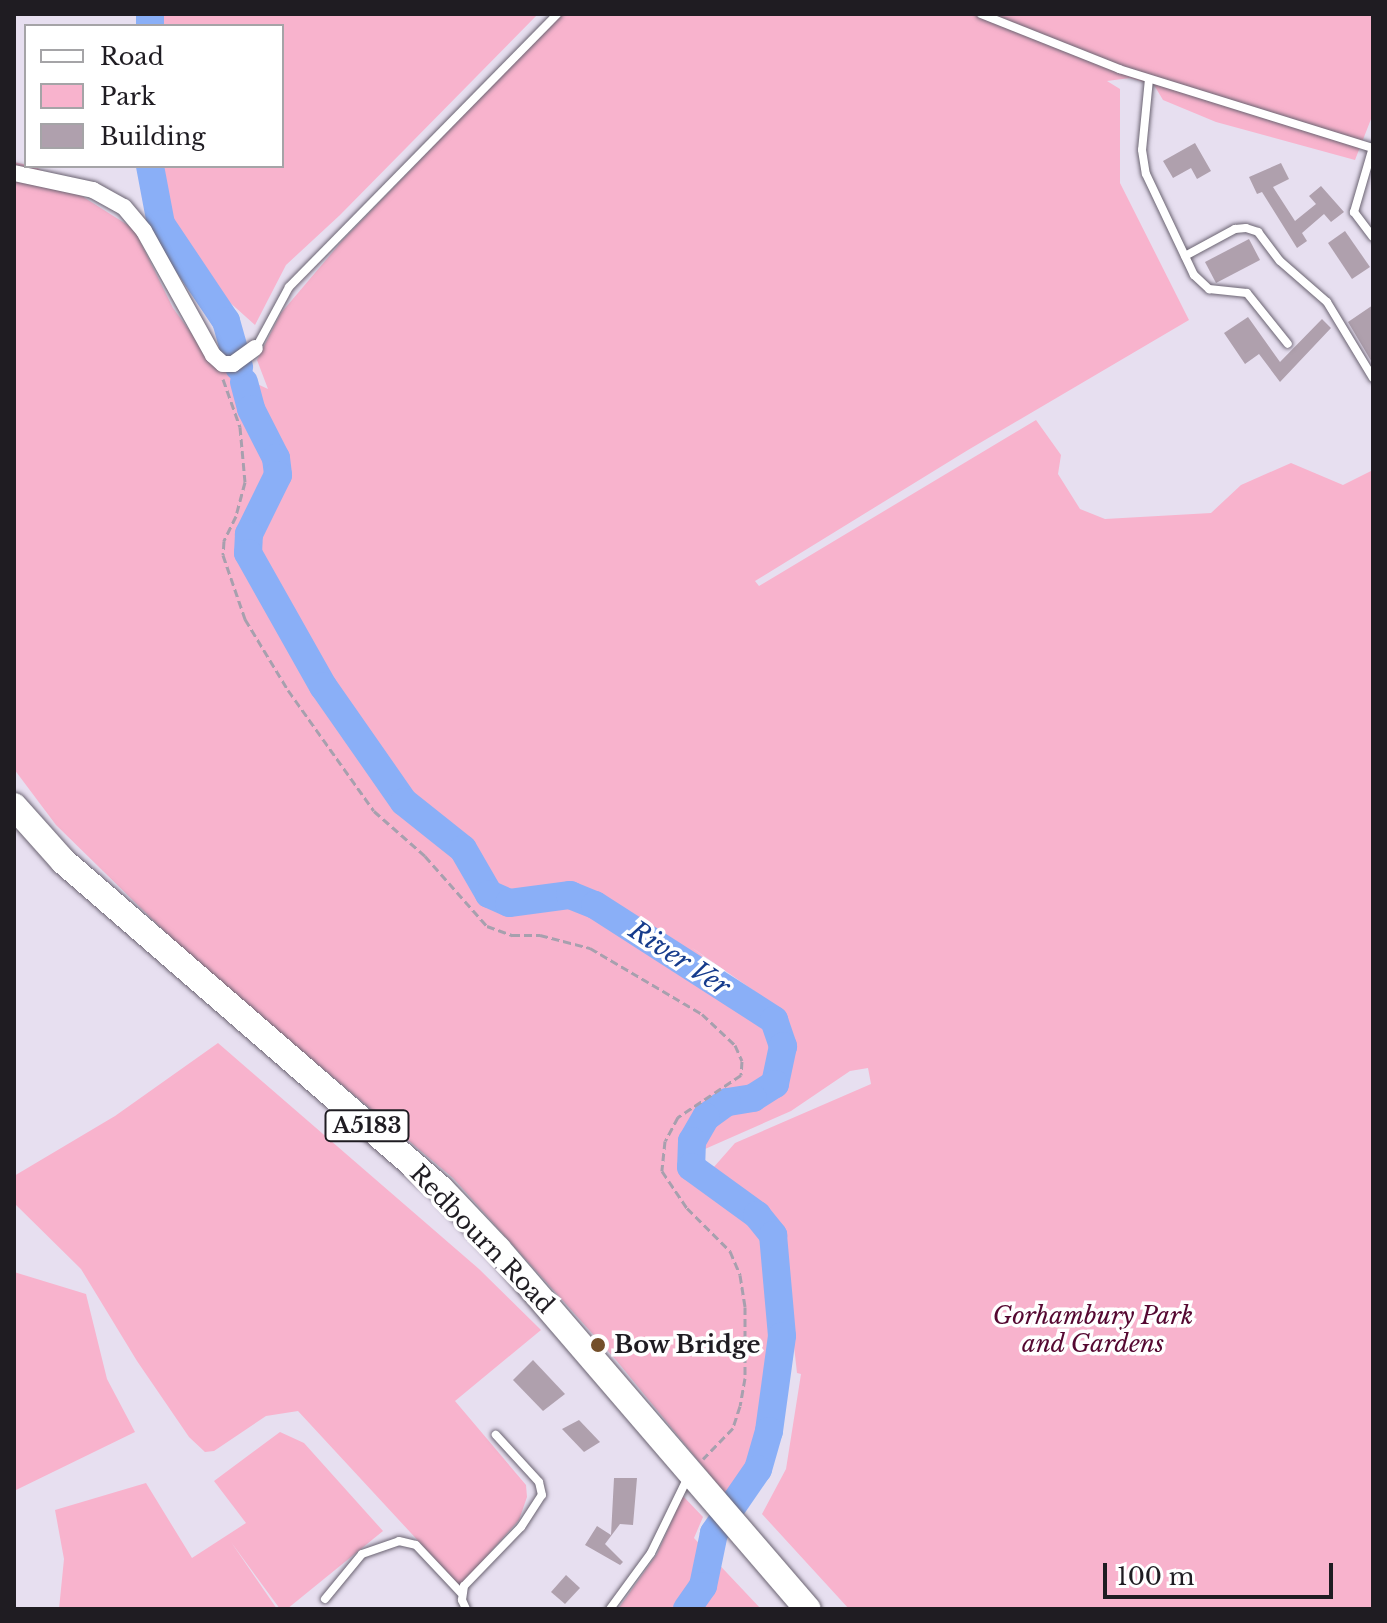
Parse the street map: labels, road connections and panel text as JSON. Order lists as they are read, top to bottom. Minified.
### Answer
{"streets":{"main road":["A5183","Redbourn Road"]},"water":["River Ver"],"parks":["Gorhambury Park and Gardens"],"places":["Bow Bridge"],"legend":["Road","Park","Building"],"scale_bar":"100 m"}
